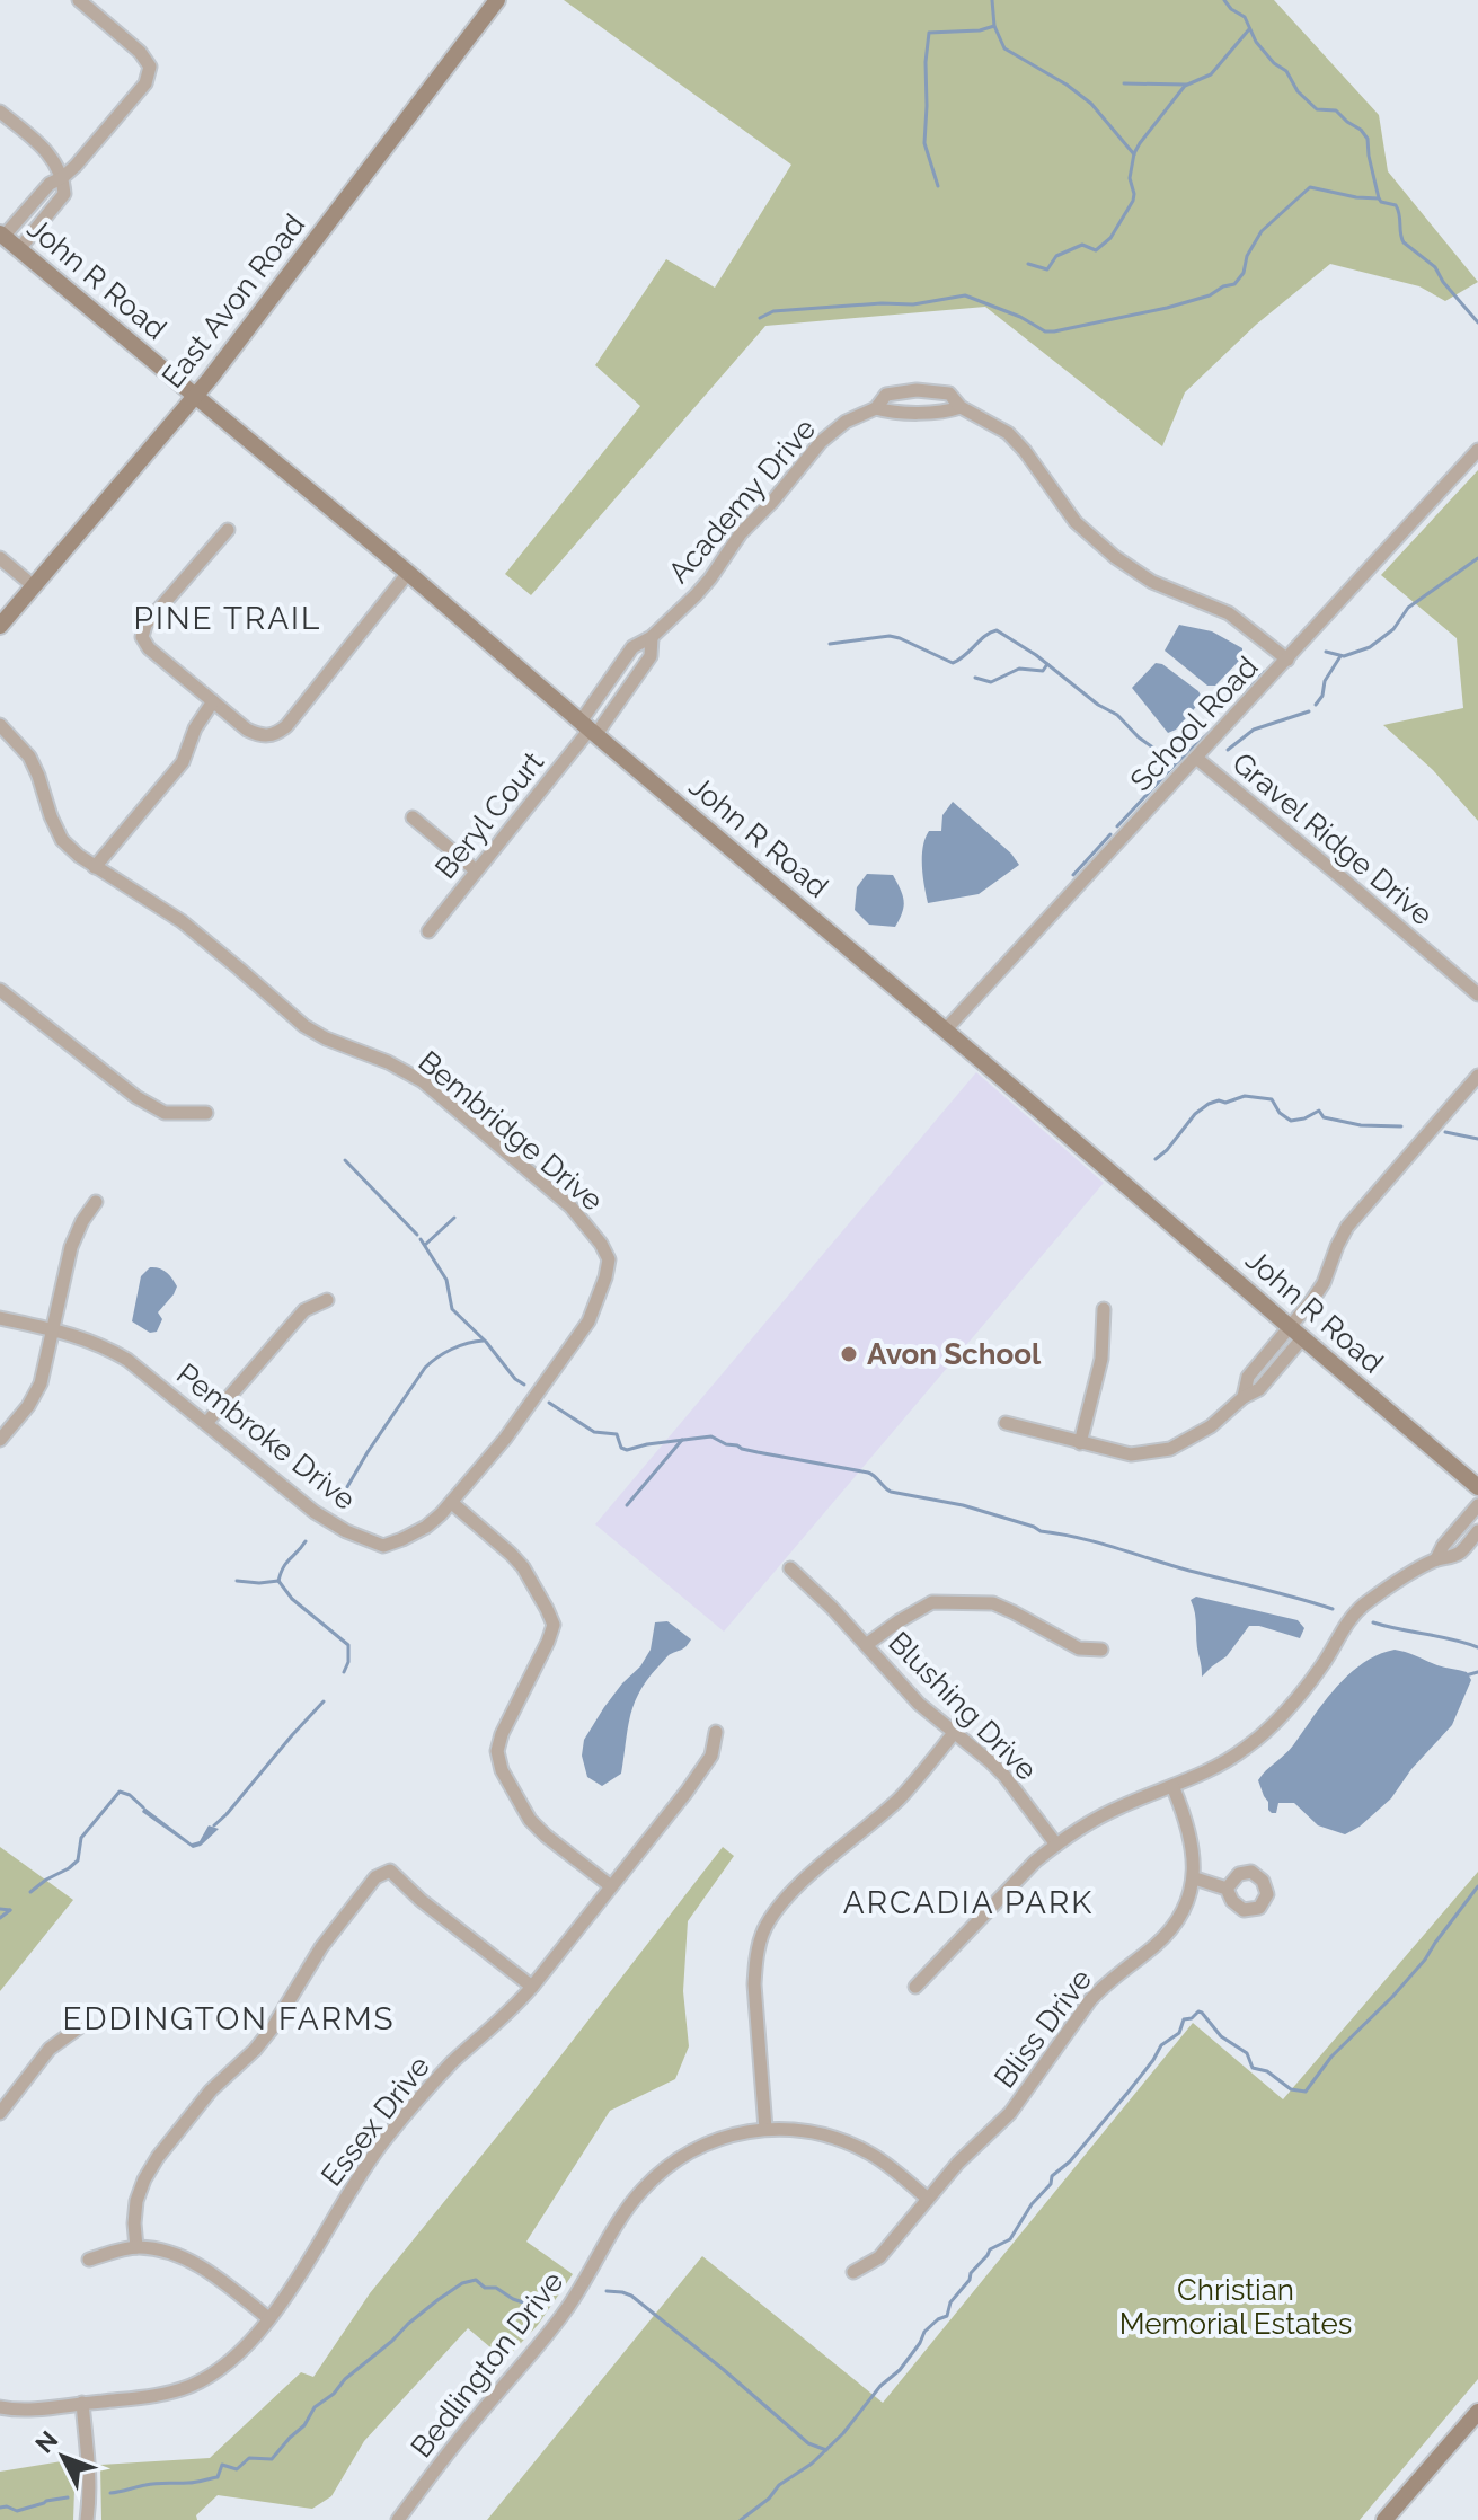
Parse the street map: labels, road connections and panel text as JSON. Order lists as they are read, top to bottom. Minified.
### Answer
{"streets":{"main road":["John R Road","East Avon Road"],"street":["Academy Drive","School Road","Beryl Court","Gravel Ridge Drive","Bembridge Drive","Pembroke Drive","Blushing Drive","Bliss Drive","Essex Drive","Bedlington Drive"]},"crossings":[["John R Road","East Avon Road"],["John R Road","Academy Drive"],["John R Road","School Road"],["John R Road","Beryl Court"],["Academy Drive","School Road"],["Academy Drive","Beryl Court"],["School Road","Gravel Ridge Drive"],["Bembridge Drive","Pembroke Drive"],["Bliss Drive","Bedlington Drive"]],"districts":["PINE TRAIL","ARCADIA PARK","EDDINGTON FARMS"],"parks":["Christian Memorial Estates"],"places":["Avon School"],"north":"top left"}
